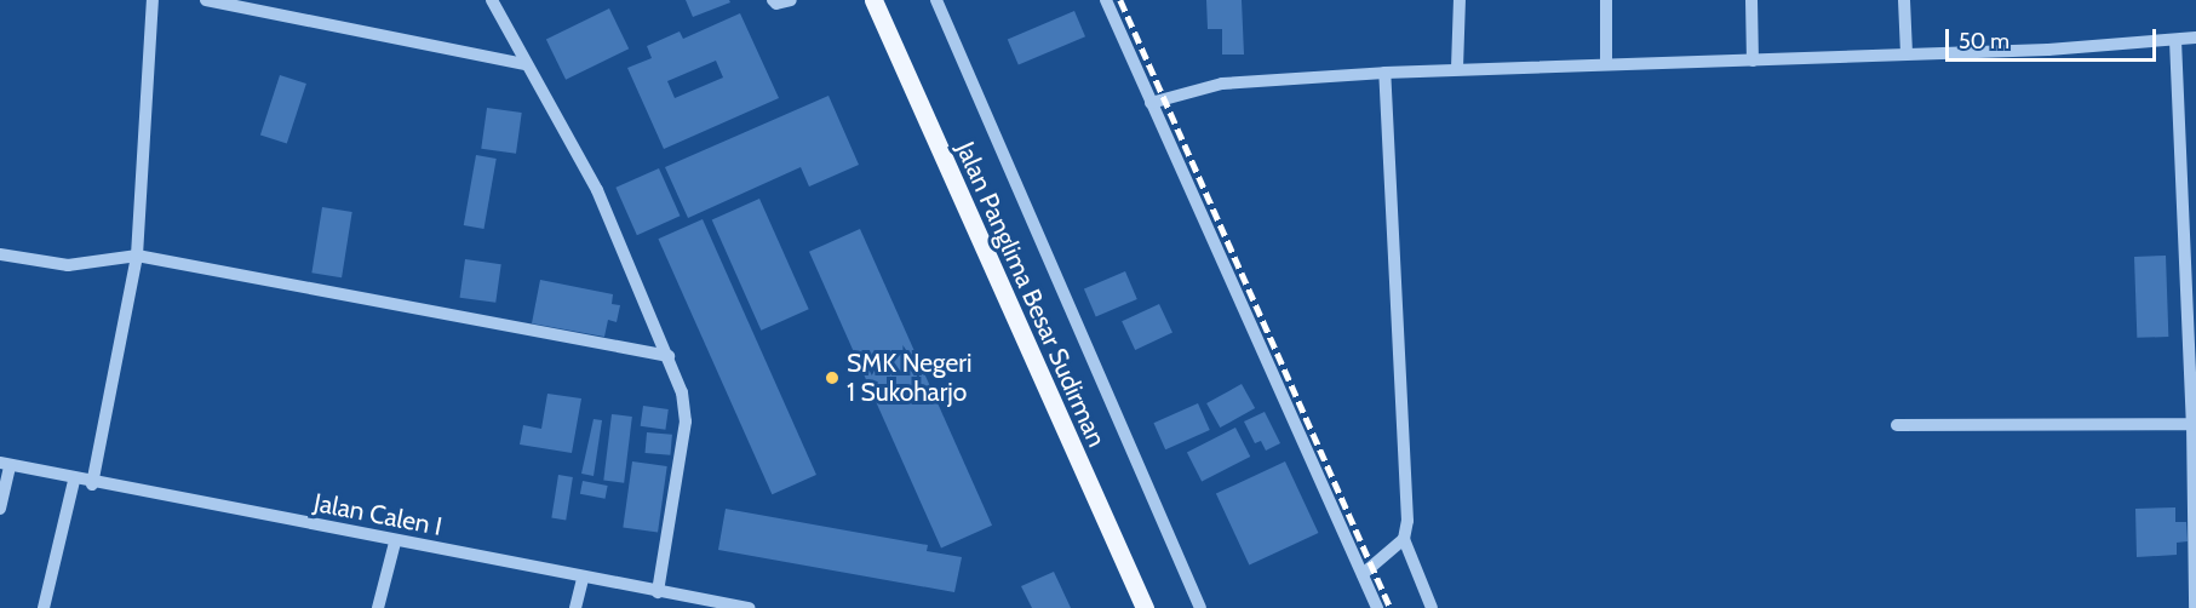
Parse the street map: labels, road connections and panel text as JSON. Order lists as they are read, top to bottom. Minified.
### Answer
{"streets":{"main road":["Jalan Panglima Besar Sudirman"],"street":["Jalan Calen I"]},"places":["SMK Negeri 1 Sukoharjo"],"scale_bar":"50 m"}
